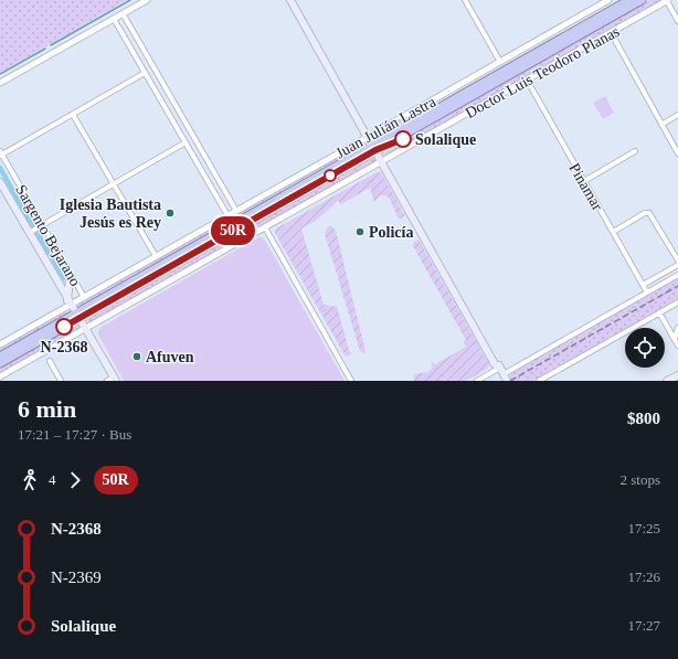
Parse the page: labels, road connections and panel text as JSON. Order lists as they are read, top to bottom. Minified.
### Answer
{"streets":{"main road":["Sargento Bejarano"],"street":["Doctor Luis Teodoro Planas","Juan Julián Lastra","Pinamar"]},"crossings":[["Doctor Luis Teodoro Planas","Pinamar"],["Doctor Luis Teodoro Planas","Sargento Bejarano"],["Juan Julián Lastra","Sargento Bejarano"]],"places":["Solalique","Iglesia Bautista Jesús es Rey","Policía","N-2368","Afuven"],"lines":["bus line 50R"],"page":{"on_map":"50R","heading":["6 min","17:21 – 17:27 · Bus","$800"],"legs":["4","50R","2 stops"],"list":[{"name":"N-2368","value":"17:25"},{"name":"N-2369","value":"17:26"},{"name":"Solalique","value":"17:27"}]}}
